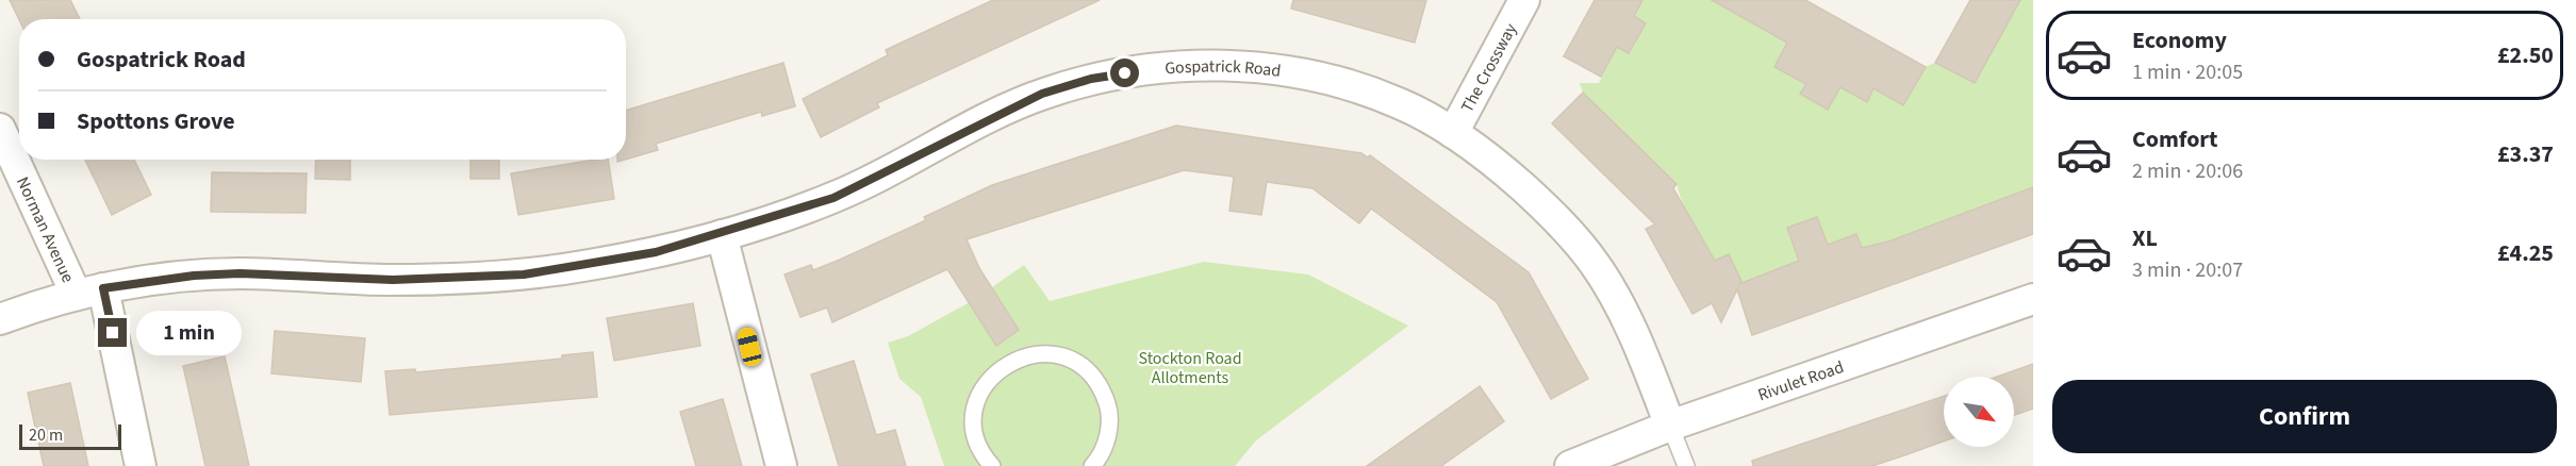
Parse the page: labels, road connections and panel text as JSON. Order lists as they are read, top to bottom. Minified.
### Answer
{"streets":{"street":["The Crossway","Gospatrick Road","Norman Avenue","Rivulet Road"]},"crossings":[["The Crossway","Gospatrick Road"],["Gospatrick Road","Norman Avenue"],["Gospatrick Road","Rivulet Road"]],"parks":["Stockton Road Allotments"],"scale_bar":"20 m","north":"bottom right","page":{"list":[{"name":"Economy","note":"1 min · 20:05","value":"£2.50"},{"name":"Comfort","note":"2 min · 20:06","value":"£3.37"},{"name":"XL","note":"3 min · 20:07","value":"£4.25"}],"banner":["Gospatrick Road","Spottons Grove"],"bubble":"1 min","buttons":"Confirm","scale":"20 m"}}
